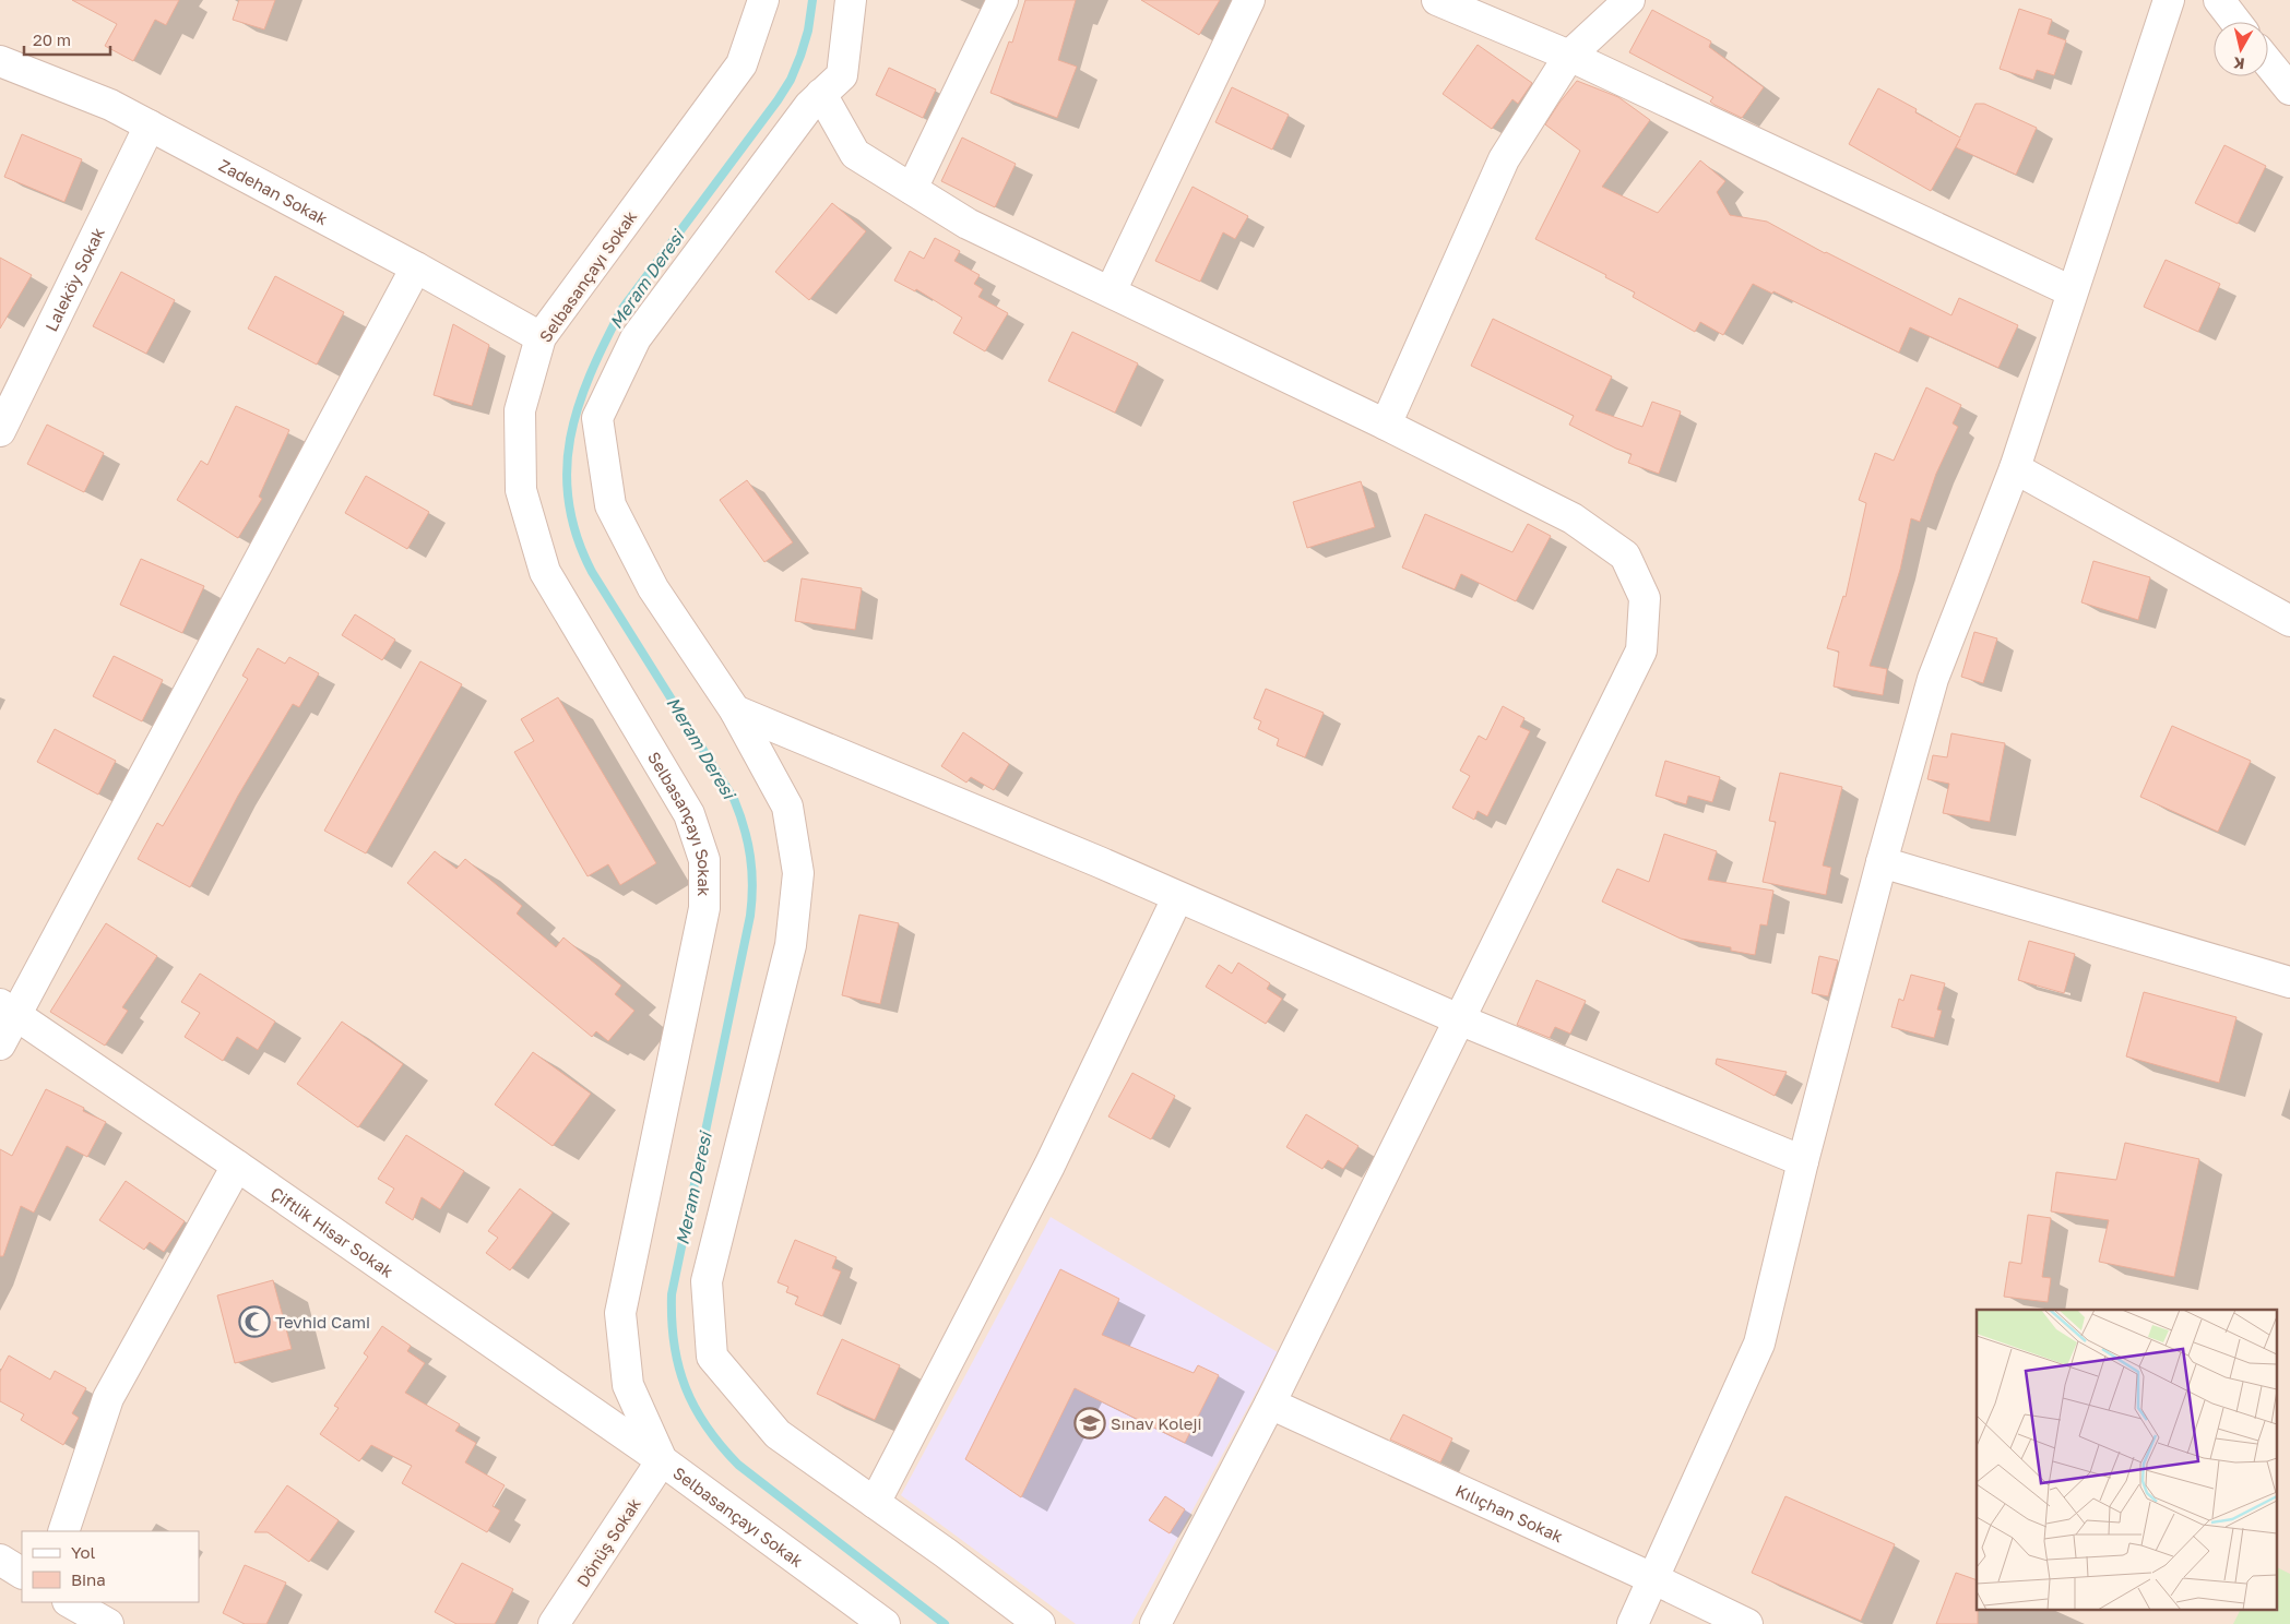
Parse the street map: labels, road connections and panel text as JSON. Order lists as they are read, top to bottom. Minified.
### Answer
{"streets":{"street":["Zadehan Sokak","Selbasançayı Sokak","Laleköy Sokak","Çiftlik Hisar Sokak","Kılıçhan Sokak","Dönüş Sokak"]},"crossings":[["Zadehan Sokak","Selbasançayı Sokak"],["Zadehan Sokak","Laleköy Sokak"],["Selbasançayı Sokak","Çiftlik Hisar Sokak"],["Selbasançayı Sokak","Dönüş Sokak"],["Çiftlik Hisar Sokak","Dönüş Sokak"]],"water":["Meram Deresi"],"places":{"mosque":["Tevhid Cami"],"school or university":["Sınav Koleji"]},"legend":["Yol","Bina"],"scale_bar":"20 m","north":"bottom"}
